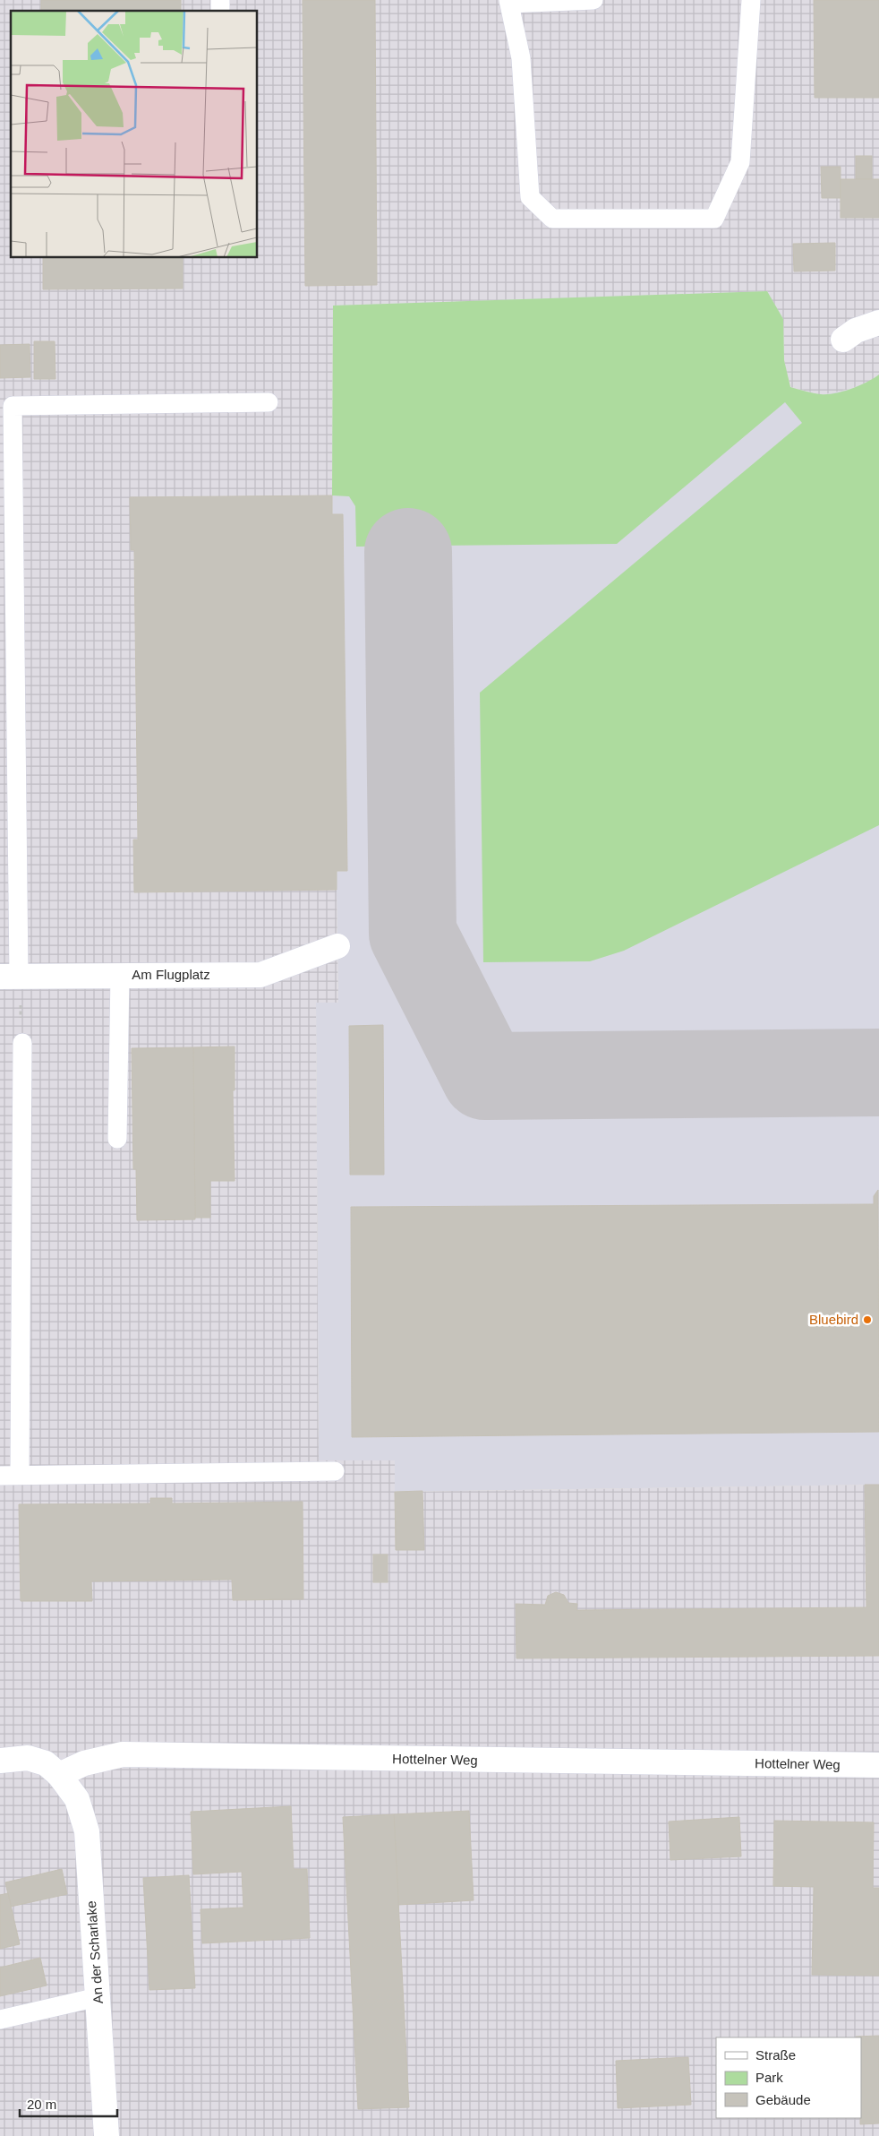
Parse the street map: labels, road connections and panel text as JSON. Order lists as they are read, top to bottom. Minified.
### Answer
{"streets":{"street":["Am Flugplatz","Hottelner Weg","An der Scharlake"]},"crossings":[["Hottelner Weg","An der Scharlake"]],"places":["Bluebird"],"legend":["Straße","Park","Gebäude"],"scale_bar":"20 m"}
